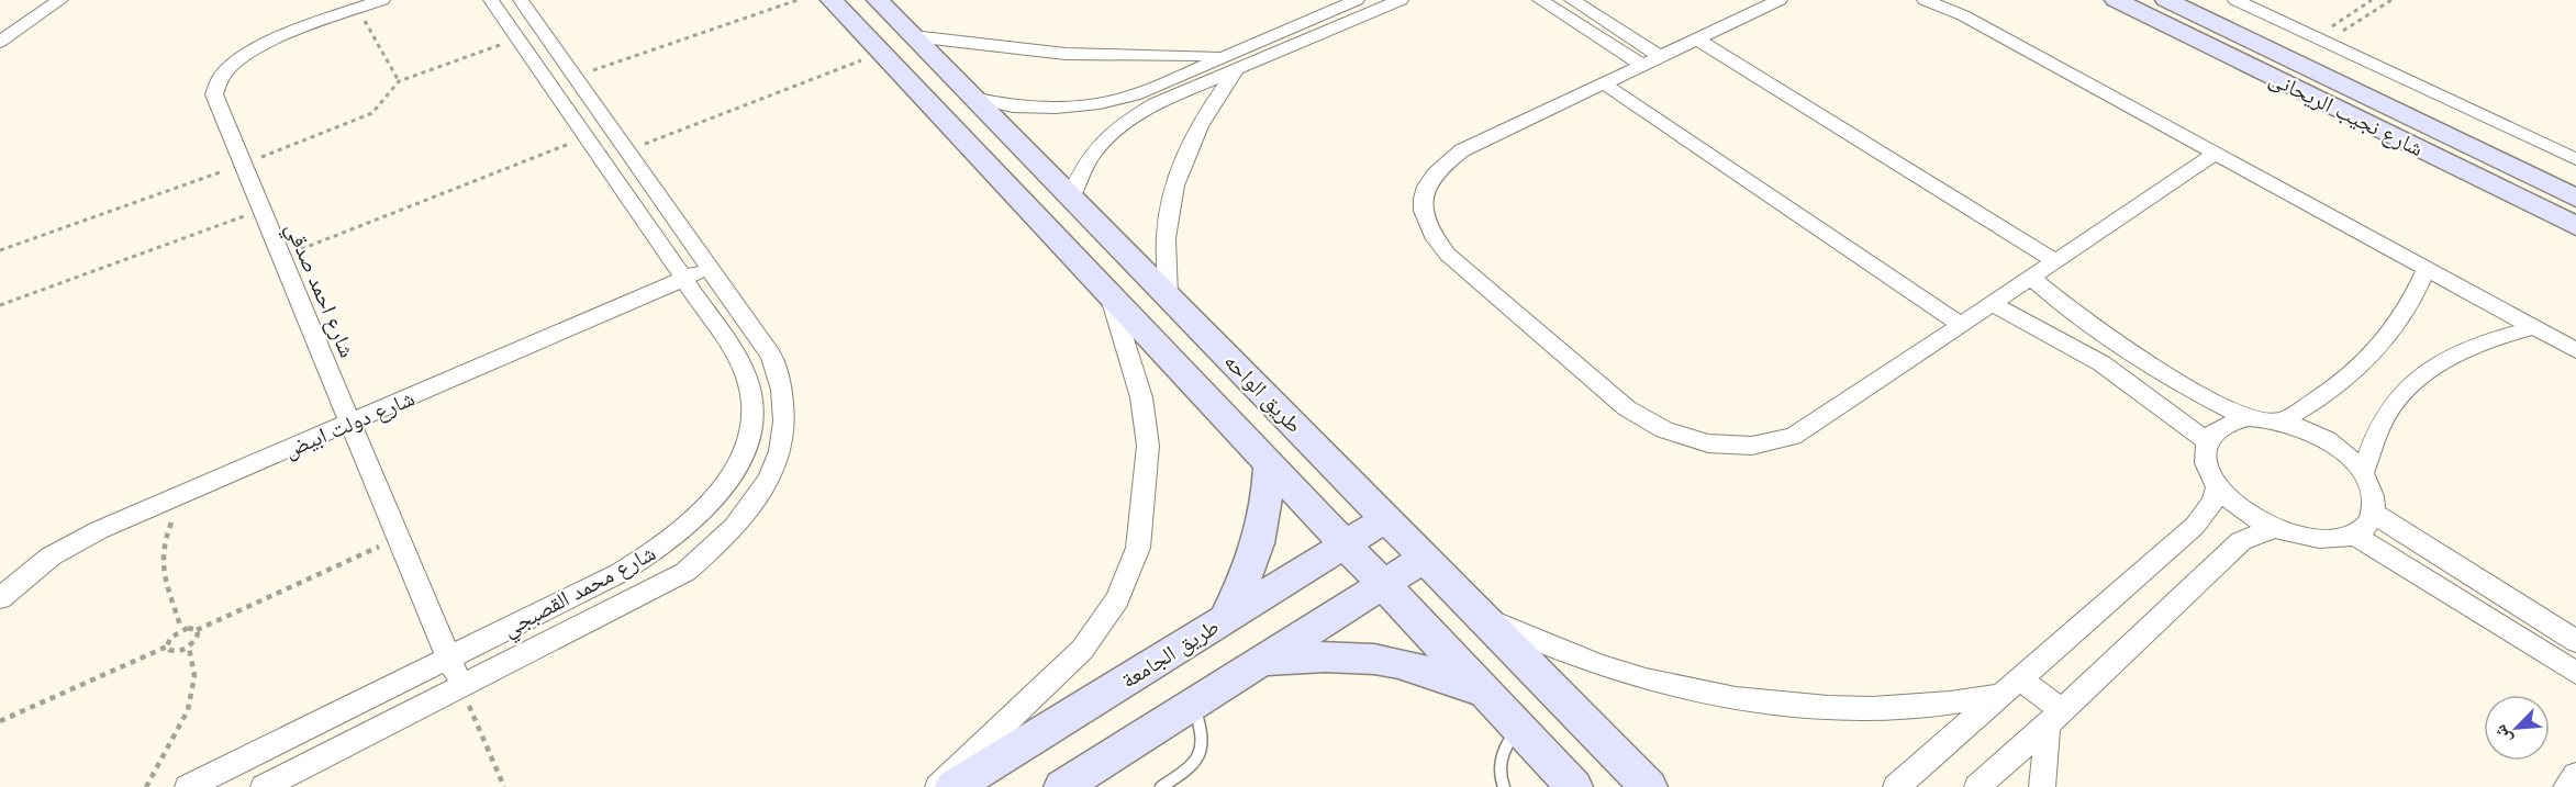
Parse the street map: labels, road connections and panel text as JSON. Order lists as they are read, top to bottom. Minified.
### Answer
{"streets":{"street":["شارع نجيب الريحانى","شارع احمد صدقي","طريق الواحه","شارع دولت ابيض","شارع محمد القصبجي","طريق الجامعة"]},"crossings":[["شارع احمد صدقي","شارع دولت ابيض"],["شارع احمد صدقي","شارع محمد القصبجي"],["طريق الواحه","طريق الجامعة"],["شارع دولت ابيض","شارع محمد القصبجي"]],"north":"bottom left"}
